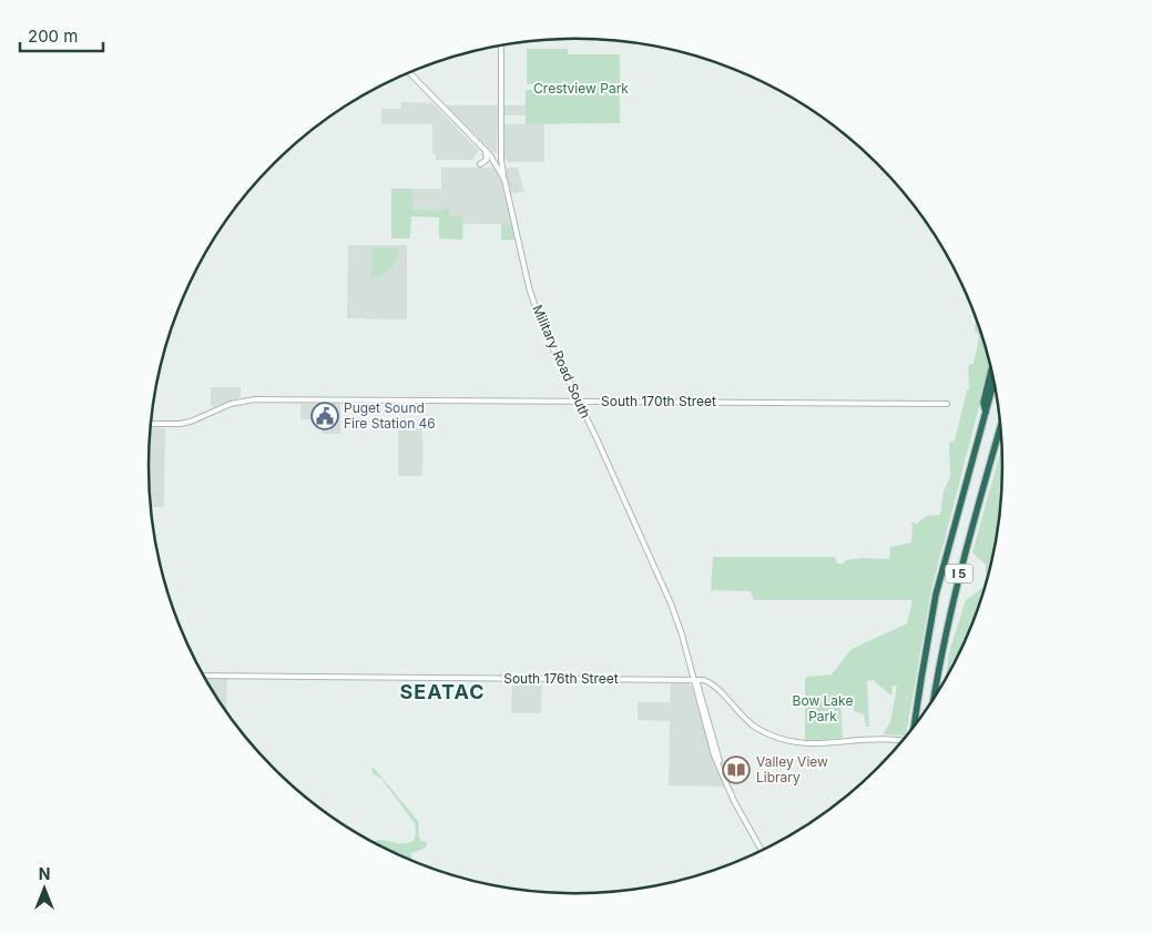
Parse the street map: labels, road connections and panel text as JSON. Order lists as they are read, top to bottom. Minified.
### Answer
{"streets":{"highway":["I 5"],"street":["Military Road South","South 170th Street","South 176th Street"]},"crossings":[["Military Road South","South 170th Street"],["Military Road South","South 176th Street"]],"districts":["SEATAC"],"parks":["Crestview Park","Bow Lake Park"],"places":{"public building":["Puget Sound Fire Station 46"],"library":["Valley View Library"]},"scale_bar":"200 m","north":"top"}
